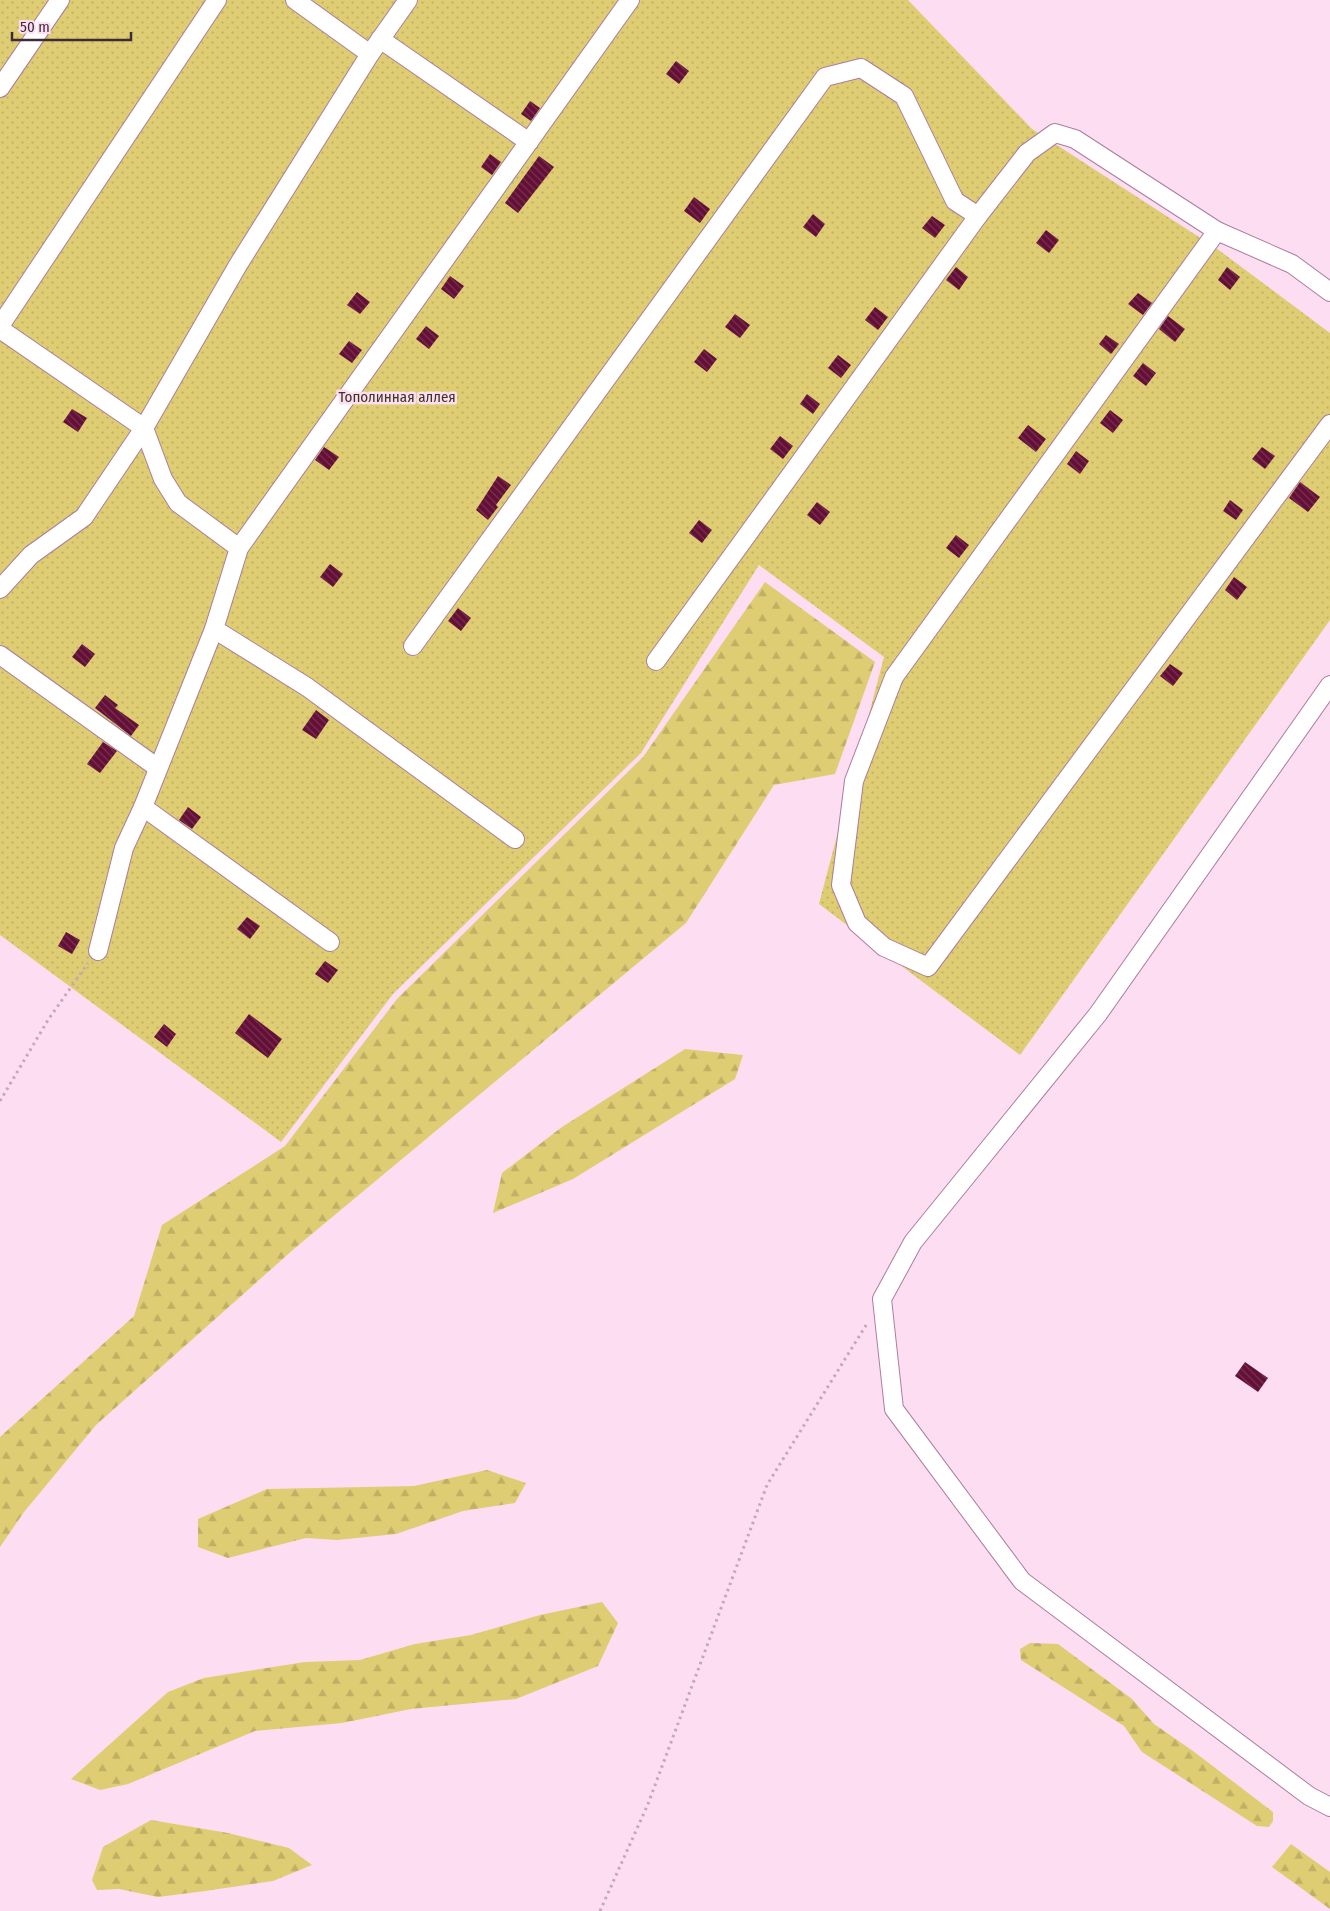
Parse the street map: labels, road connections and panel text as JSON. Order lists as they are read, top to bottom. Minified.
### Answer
{"parks":["Тополинная аллея"],"scale_bar":"50 m"}
